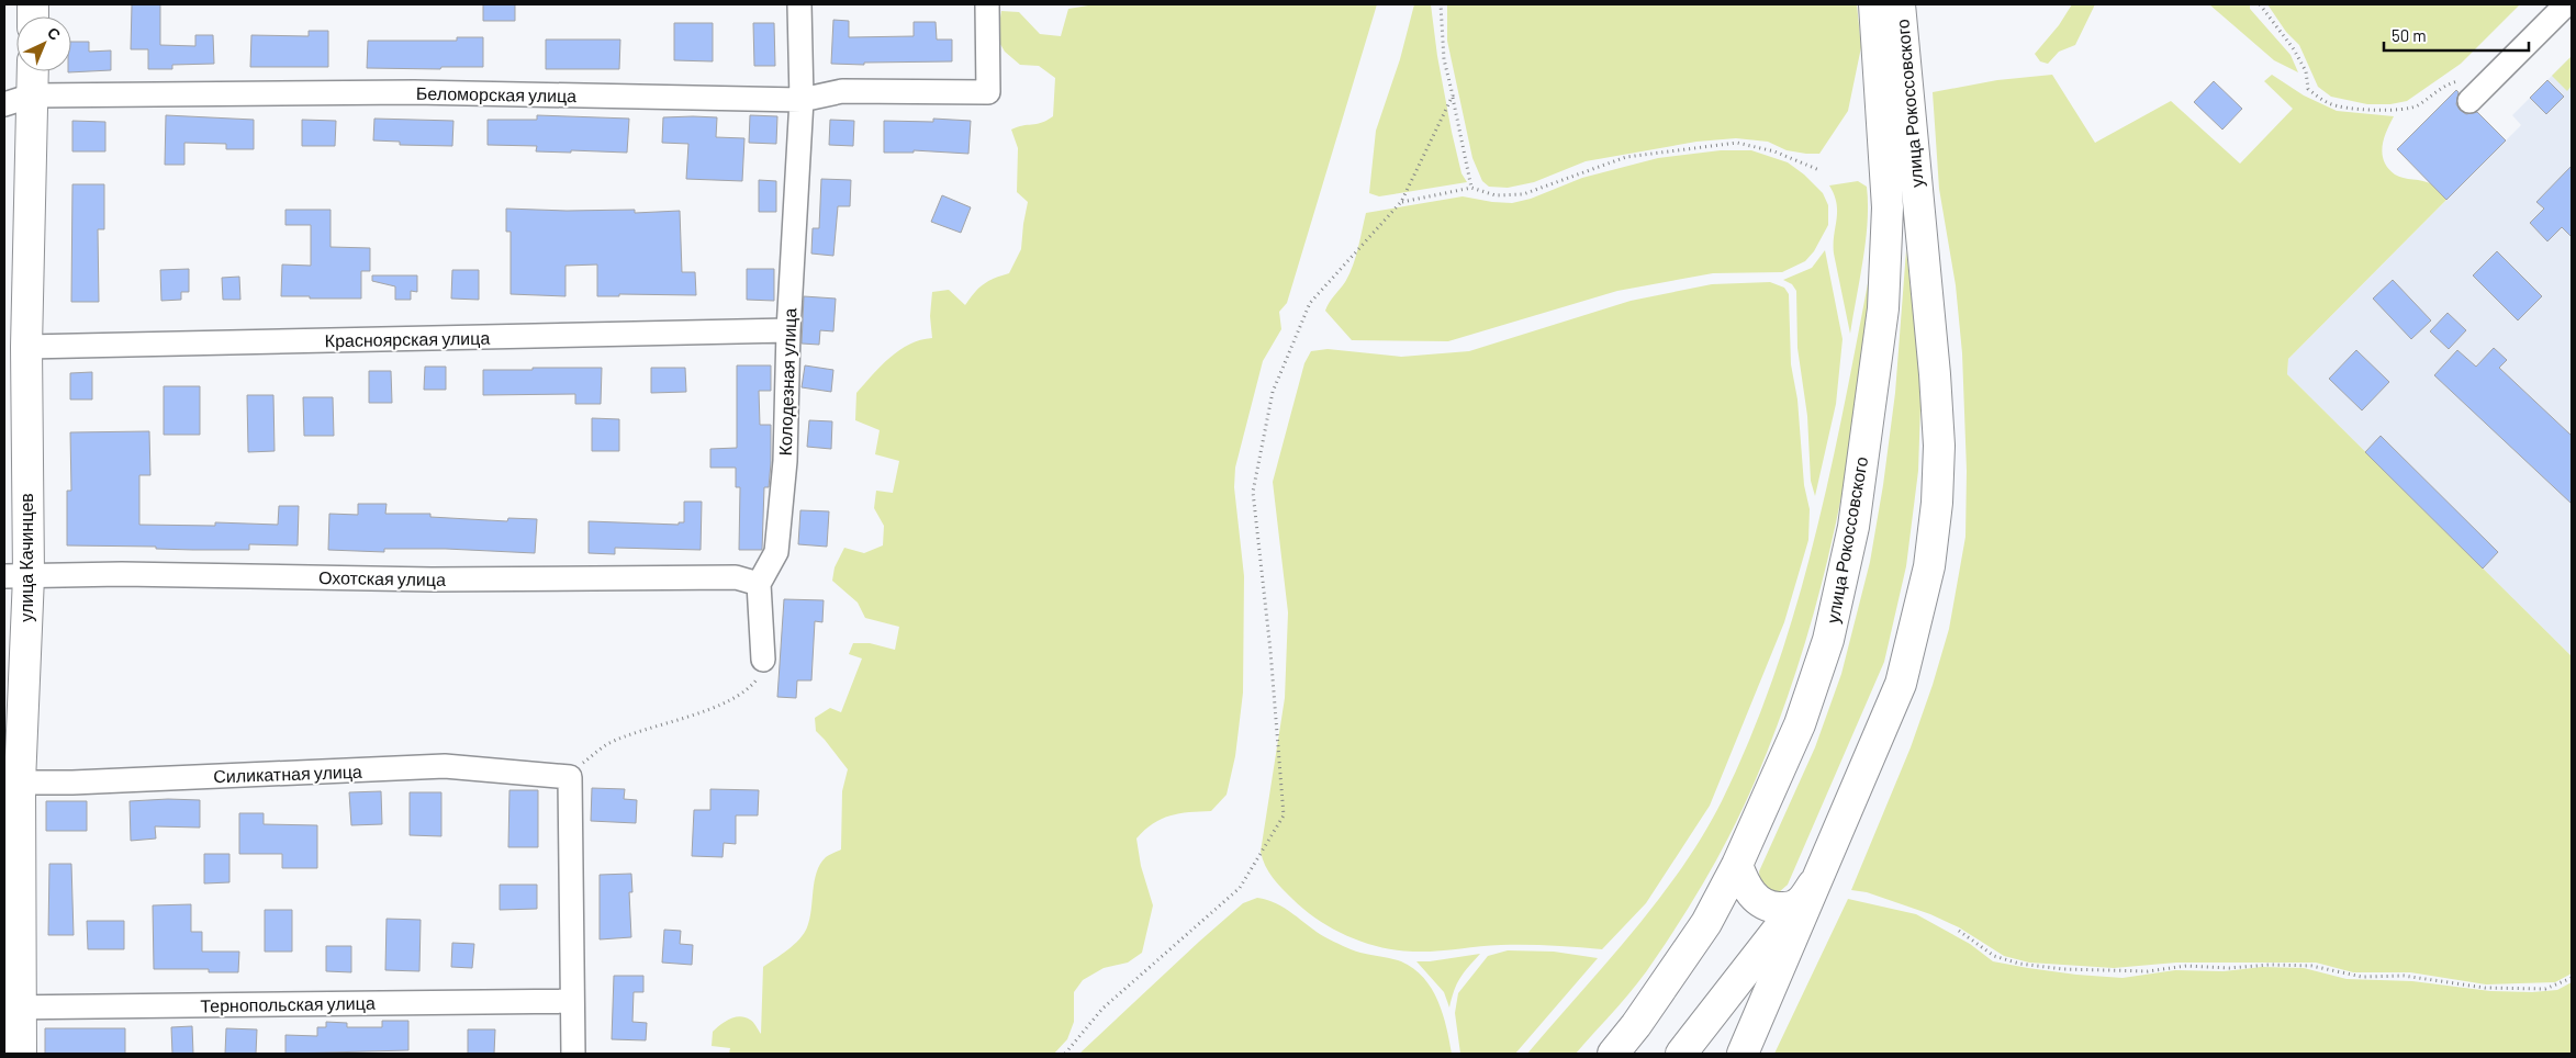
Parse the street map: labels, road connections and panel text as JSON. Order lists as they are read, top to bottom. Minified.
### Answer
{"streets":{"main road":["улица Рокоссовского","улица Качинцев"],"street":["Беломорская улица","Красноярская улица","Колодезная улица","Охотская улица","Силикатная улица","Тернопольская улица"]},"crossings":[["Беломорская улица","Колодезная улица"],["Беломорская улица","улица Качинцев"],["Красноярская улица","Колодезная улица"],["Красноярская улица","улица Качинцев"],["Колодезная улица","Охотская улица"],["улица Качинцев","Охотская улица"],["улица Качинцев","Силикатная улица"],["улица Качинцев","Тернопольская улица"]],"scale_bar":"50 m","north":"top right"}
